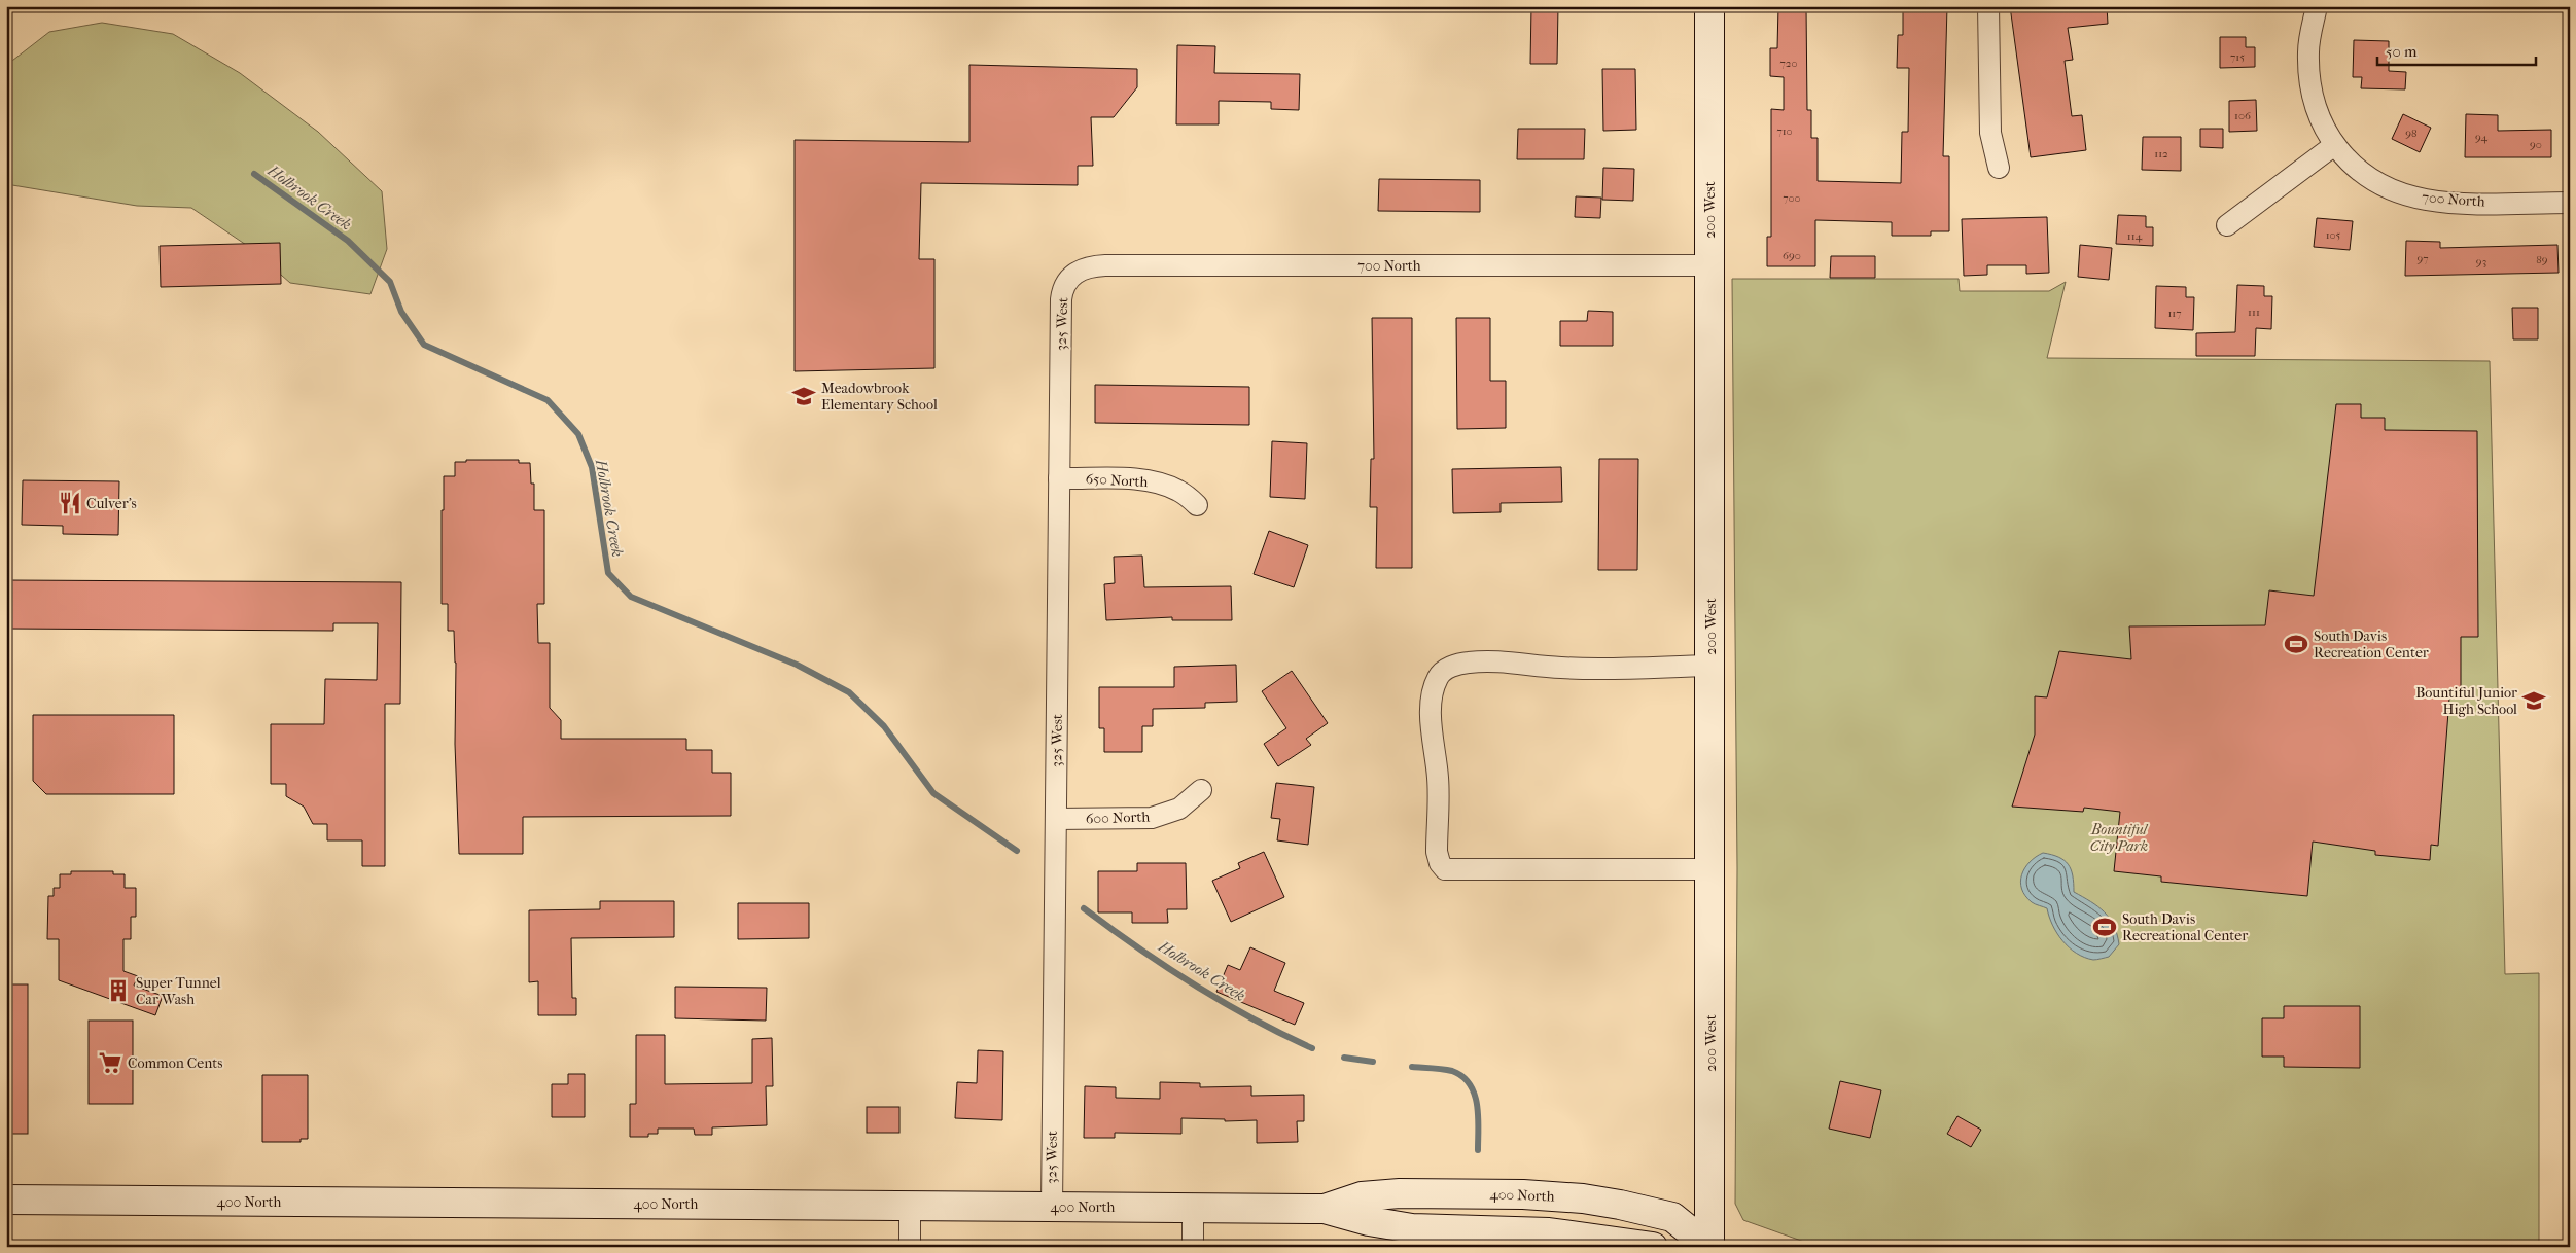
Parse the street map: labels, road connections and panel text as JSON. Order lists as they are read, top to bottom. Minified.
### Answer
{"streets":{"main road":["200 West","400 North"],"street":["700 North","325 West","650 North","600 North"]},"crossings":[["700 North","200 West"],["700 North","325 West"],["200 West","400 North"],["325 West","650 North"],["325 West","600 North"],["325 West","400 North"]],"water":["Holbrook Creek"],"parks":["Bountiful City Park"],"places":{"school or university":["Meadowbrook Elementary School","Bountiful Junior High School"],"restaurant":["Culver's"],"sports":["South Davis Recreation Center","South Davis Recreational Center"],"building":["Super Tunnel Car Wash"],"supermarket":["Common Cents"]},"house_numbers":["715","720","106","710","98","94","90","112","700","105","114","690","97","89","93","111","117"],"scale_bar":"50 m"}
